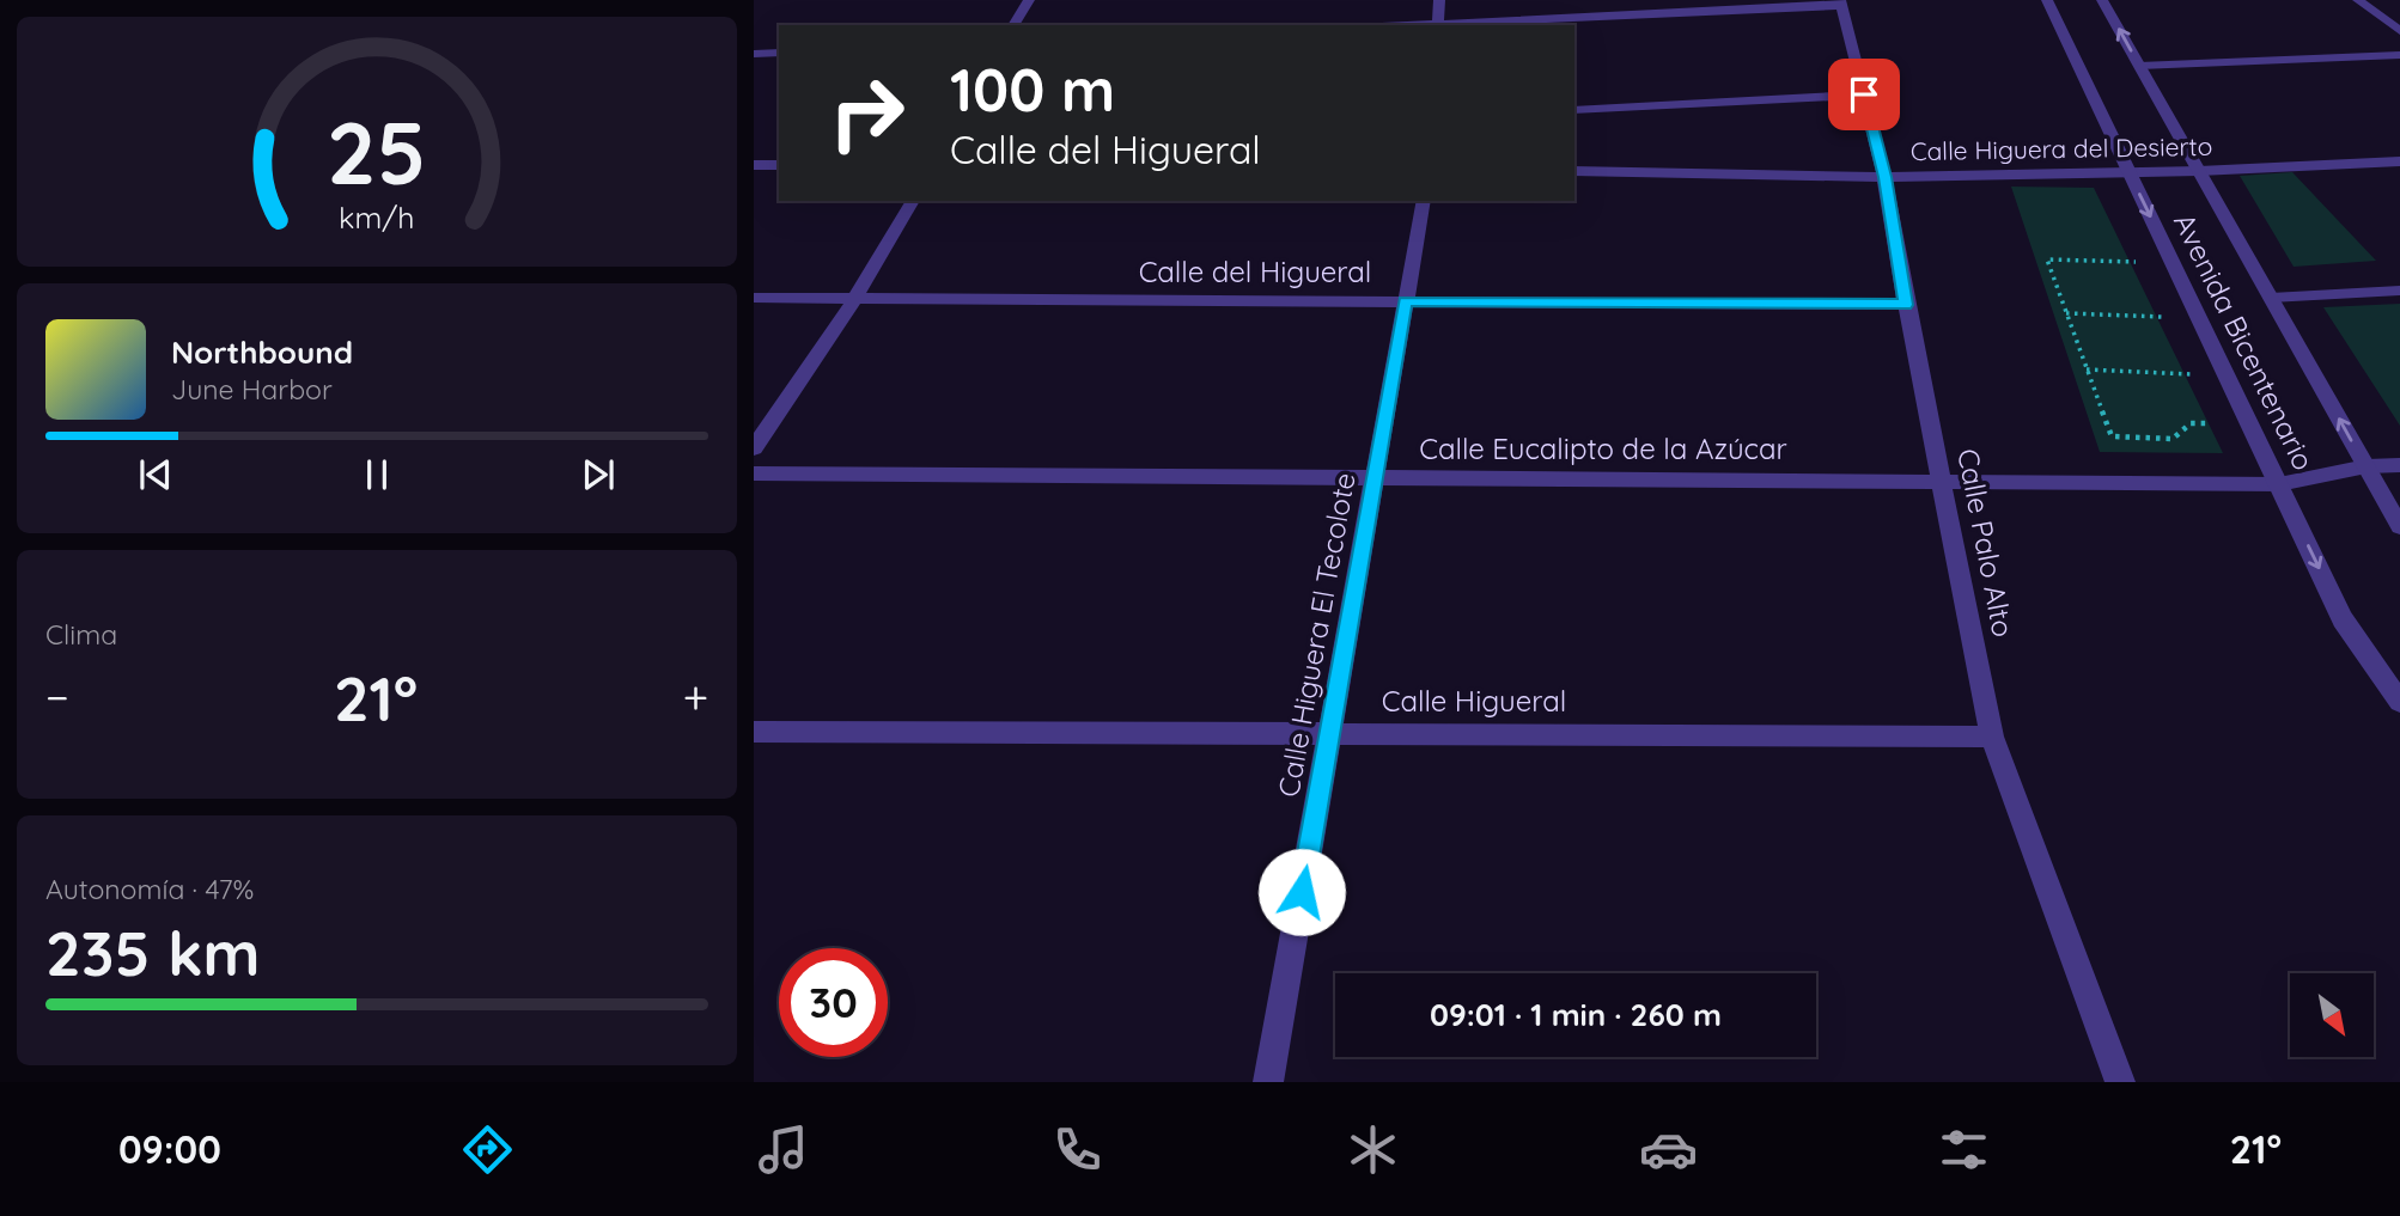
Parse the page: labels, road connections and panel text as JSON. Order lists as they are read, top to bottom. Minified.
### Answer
{"streets":{"street":["Calle Higuera del Desierto","Calle del Higueral","Avenida Bicentenario","Calle Eucalipto de la Azúcar","Calle Palo Alto","Calle Higuera El Tecolote","Calle Higueral"]},"crossings":[["Calle Higuera del Desierto","Avenida Bicentenario"],["Calle Higuera del Desierto","Calle Palo Alto"],["Calle del Higueral","Calle Palo Alto"],["Calle del Higueral","Calle Higuera El Tecolote"],["Avenida Bicentenario","Calle Eucalipto de la Azúcar"],["Calle Eucalipto de la Azúcar","Calle Palo Alto"],["Calle Eucalipto de la Azúcar","Calle Higuera El Tecolote"],["Calle Palo Alto","Calle Higueral"],["Calle Higuera El Tecolote","Calle Higueral"]],"north":"bottom right","page":{"turn":["100 m","Calle del Higueral"],"song":["Northbound","June Harbor"],"tile":["Clima",["Autonomía · 47%","235 km"]],"heat":["−","21°","+"],"limit":"30","trip":"09:01 · 1 min · 260 m","tabs":["09:00","21°"],"gauge":["25","km/h"]}}
